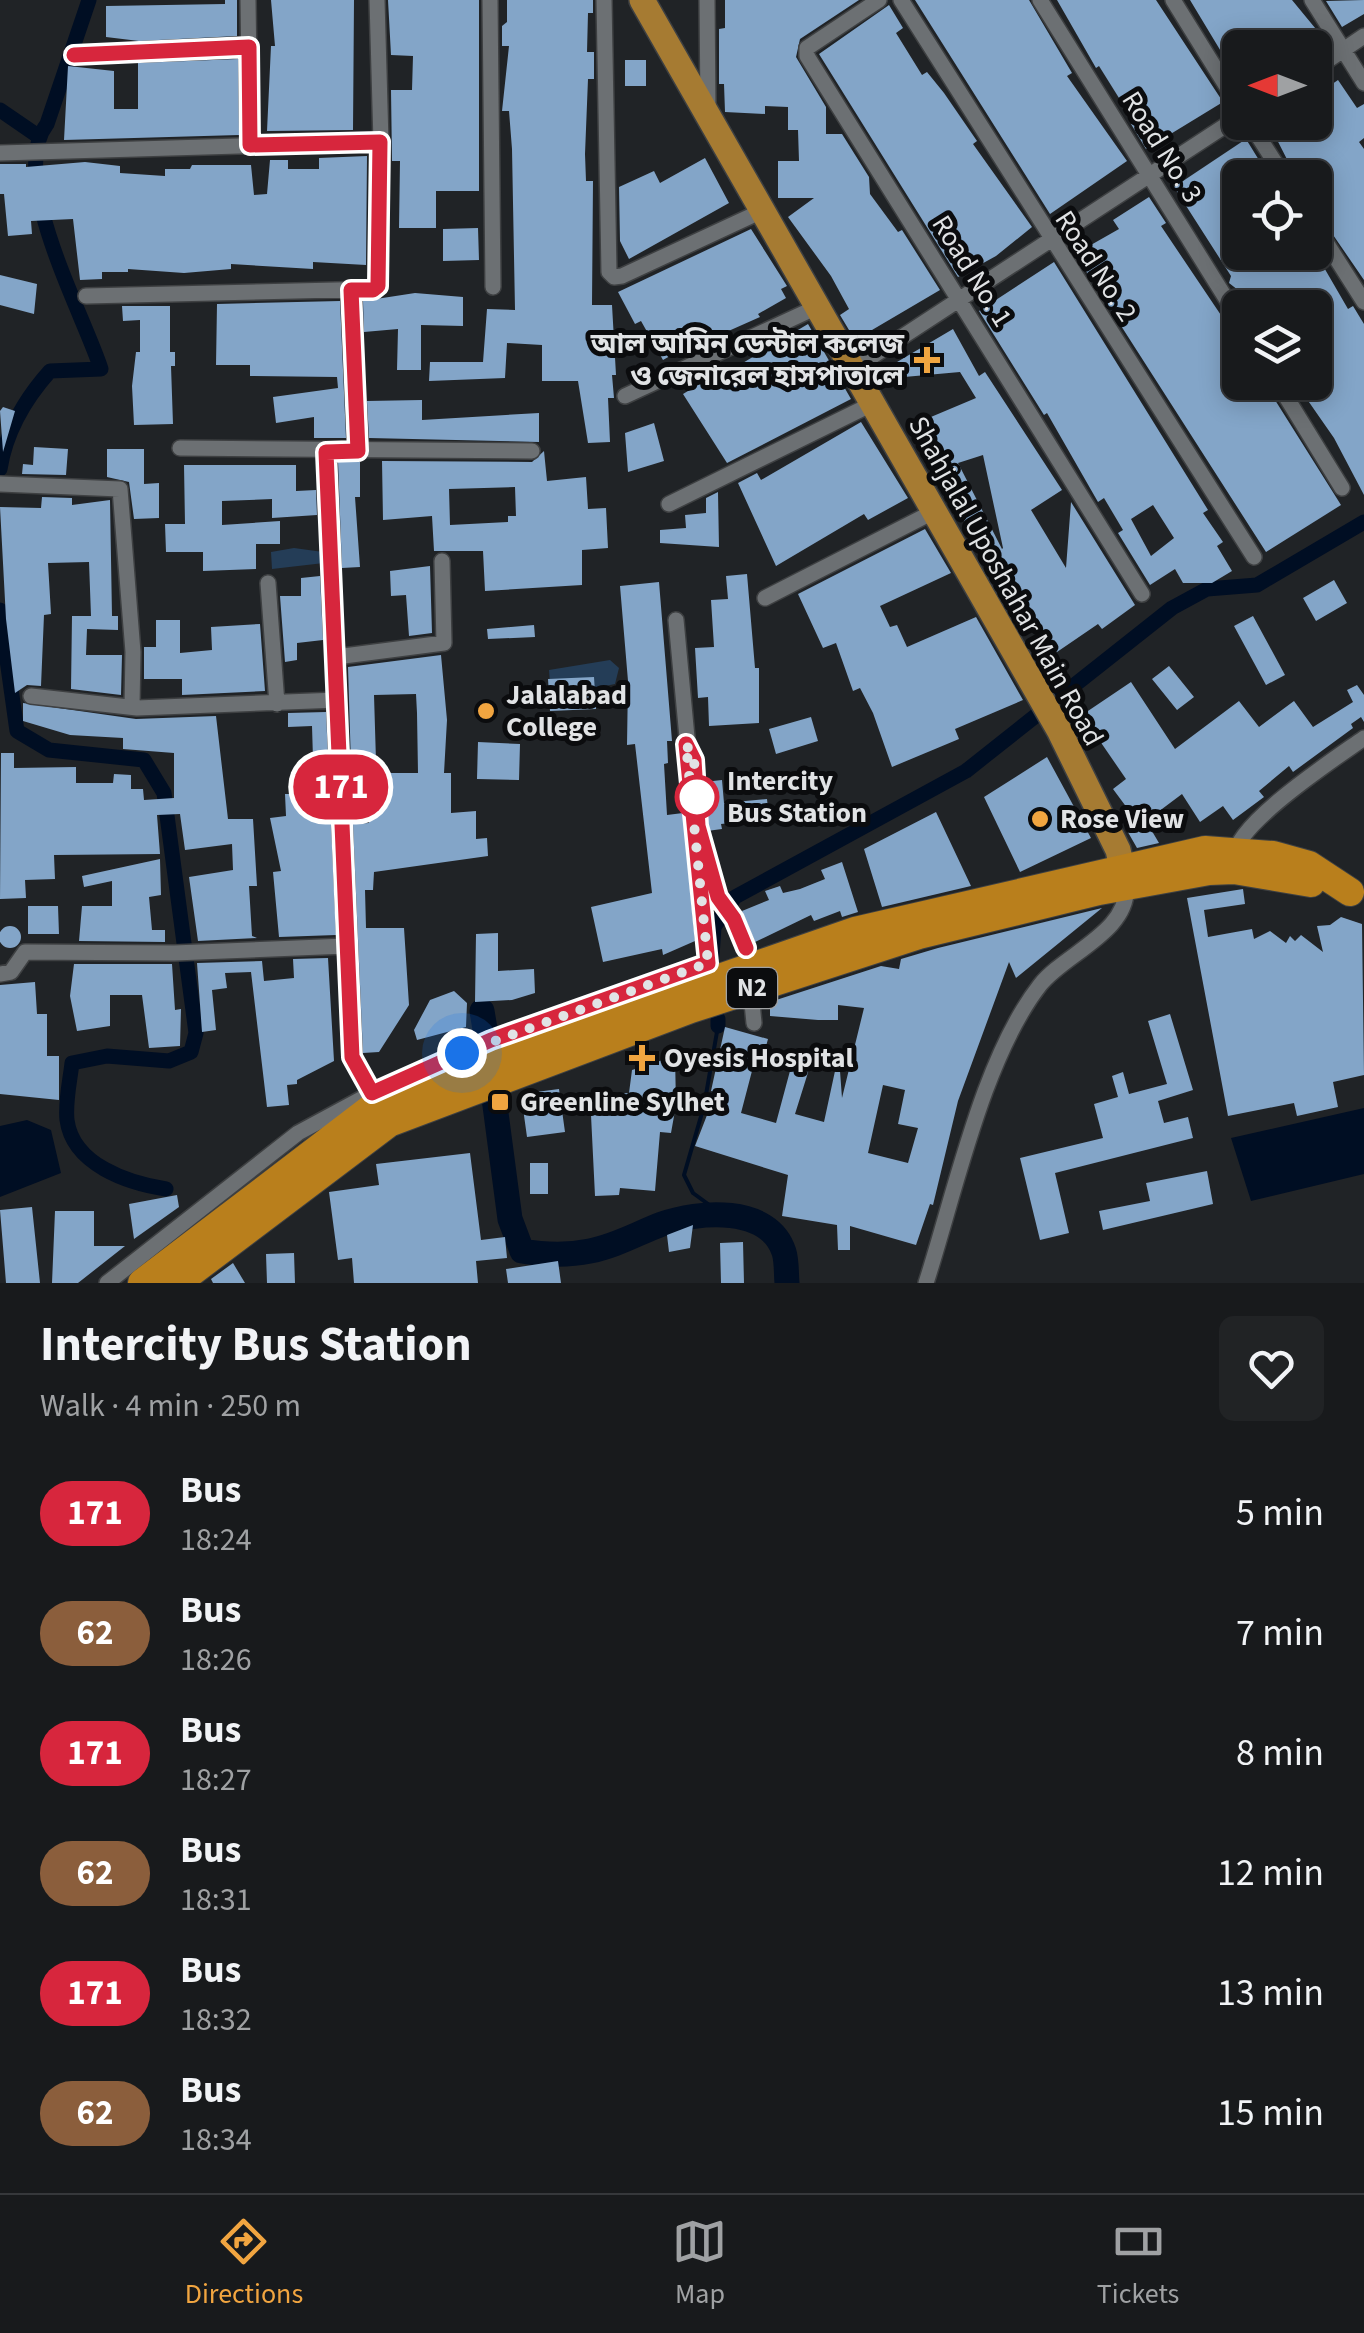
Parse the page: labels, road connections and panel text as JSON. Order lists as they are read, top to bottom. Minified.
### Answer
{"streets":{"highway":["N2"],"main road":["Shahjalal Uposhahar Main Road"],"street":["Road No. 3","Road No. 2","Road No. 1"]},"crossings":[["Shahjalal Uposhahar Main Road","N2"]],"places":{"health":["আল আমিন ডেন্টাল কলেজ ও জেনারেল হাসপাতালে","Oyesis Hospital"],"other":["Jalalabad College","Intercity Bus Station","Rose View"],"transit":["Greenline Sylhet"]},"lines":["bus line 171"],"north":"left","page":{"on_map":"171","heading":["Intercity Bus Station","Walk · 4 min · 250 m"],"list":[{"mark":"171","name":"Bus","note":"18:24","value":"5 min"},{"mark":"62","name":"Bus","note":"18:26","value":"7 min"},{"mark":"171","name":"Bus","note":"18:27","value":"8 min"},{"mark":"62","name":"Bus","note":"18:31","value":"12 min"},{"mark":"171","name":"Bus","note":"18:32","value":"13 min"},{"mark":"62","name":"Bus","note":"18:34","value":"15 min"}],"tabs":["Directions","Map","Tickets"]}}
